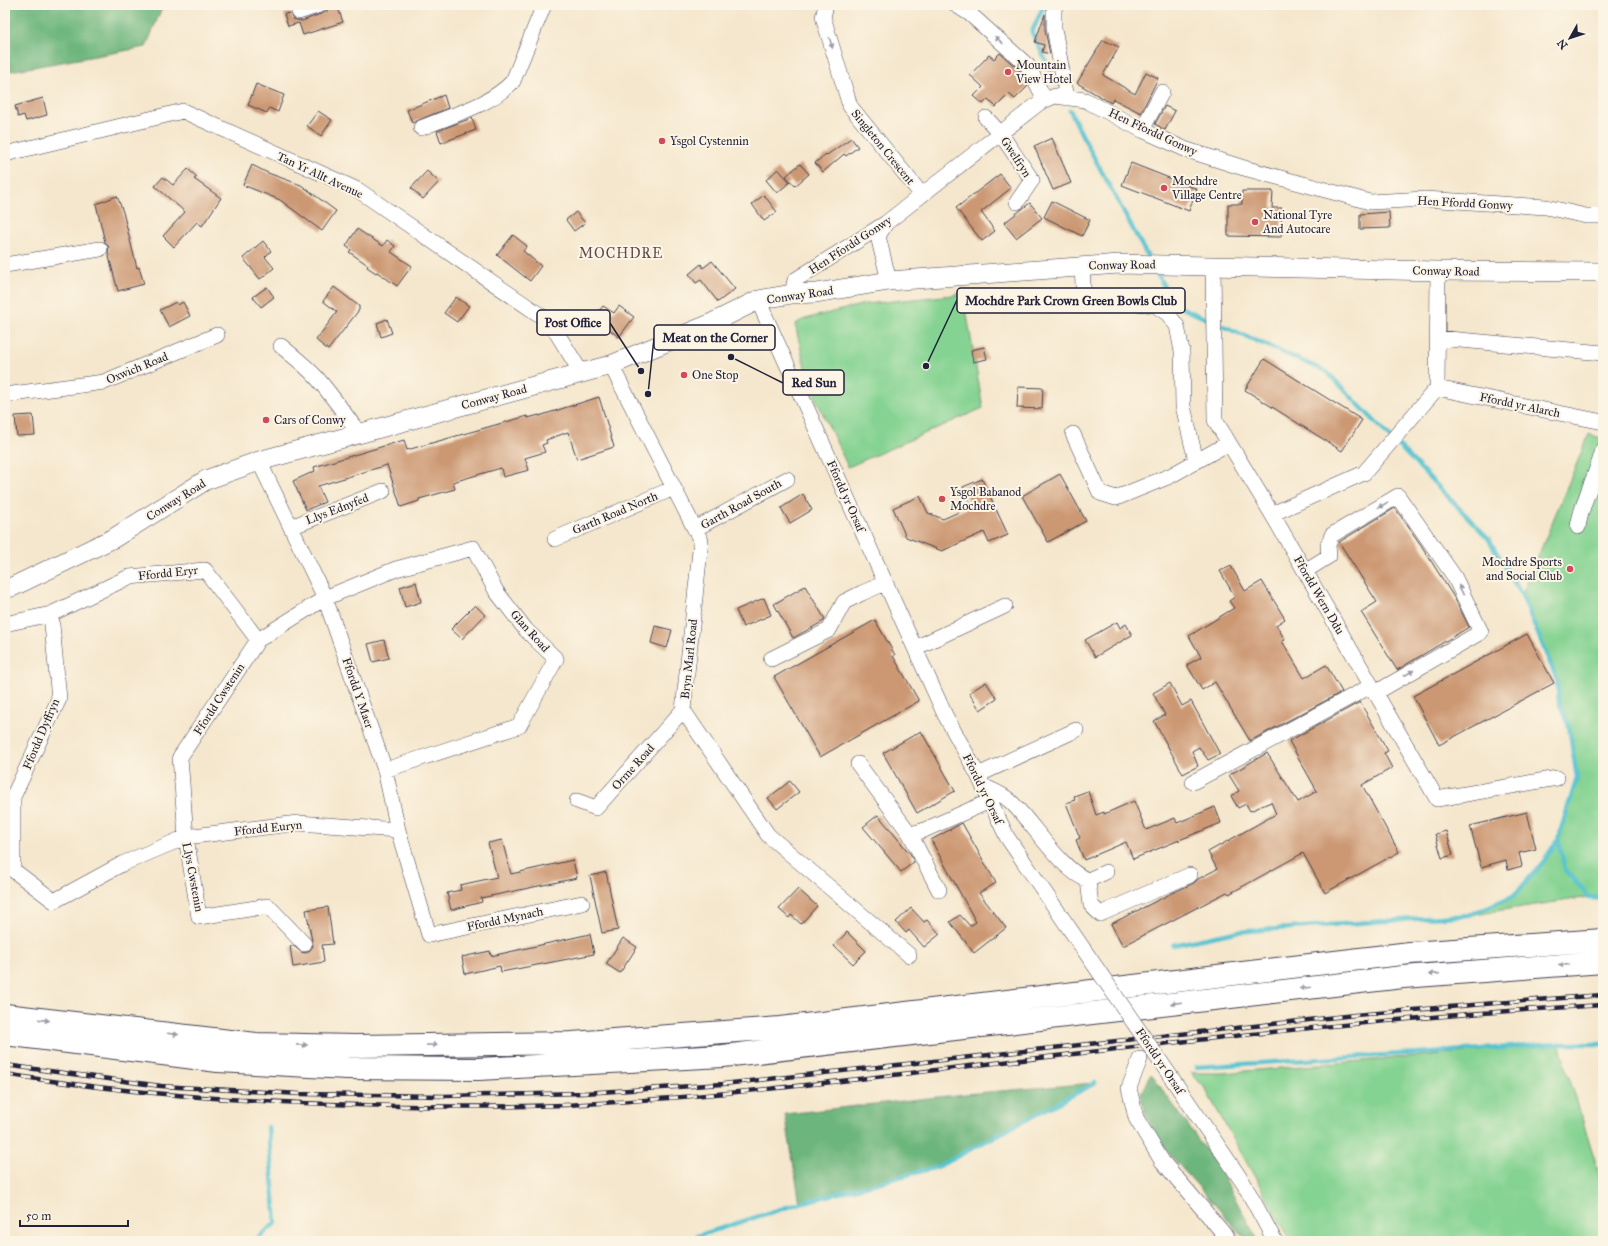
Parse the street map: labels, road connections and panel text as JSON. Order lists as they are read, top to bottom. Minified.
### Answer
{"streets":{"main road":["Conway Road"],"street":["Hen Ffordd Gonwy","Singleton Crescent","Gwelfryn","Tan Yr Allt Avenue","Oxwich Road","Ffordd yr Alarch","Ffordd yr Orsaf","Garth Road South","Llys Ednyfed","Garth Road North","Ffordd Eryr","Ffordd Wern Ddu","Glan Road","Bryn Marl Road","Ffordd Y Maer","Ffordd Cwstenin","Ffordd Dyffryn","Orme Road","Ffordd Euryn","Llys Cwstenin","Ffordd Mynach"]},"crossings":[["Hen Ffordd Gonwy","Singleton Crescent"],["Hen Ffordd Gonwy","Gwelfryn"],["Hen Ffordd Gonwy","Conway Road"],["Tan Yr Allt Avenue","Conway Road"],["Conway Road","Ffordd yr Orsaf"],["Conway Road","Ffordd Wern Ddu"],["Conway Road","Bryn Marl Road"],["Conway Road","Ffordd Y Maer"],["Garth Road South","Bryn Marl Road"],["Llys Ednyfed","Ffordd Y Maer"],["Garth Road North","Bryn Marl Road"],["Ffordd Eryr","Ffordd Cwstenin"],["Ffordd Eryr","Ffordd Dyffryn"],["Glan Road","Ffordd Y Maer"],["Glan Road","Ffordd Cwstenin"],["Bryn Marl Road","Orme Road"],["Ffordd Y Maer","Ffordd Cwstenin"],["Ffordd Y Maer","Ffordd Euryn"],["Ffordd Y Maer","Ffordd Mynach"],["Ffordd Cwstenin","Ffordd Dyffryn"],["Ffordd Cwstenin","Ffordd Euryn"],["Ffordd Cwstenin","Llys Cwstenin"],["Ffordd Dyffryn","Ffordd Euryn"],["Ffordd Dyffryn","Llys Cwstenin"],["Ffordd Euryn","Llys Cwstenin"]],"one_way":["Singleton Crescent"],"districts":["MOCHDRE"],"places":["Mountain View Hotel","Ysgol Cystennin","Mochdre Village Centre","National Tyre And Autocare","Red Sun","Mochdre Park Crown Green Bowls Club","Post Office","One Stop","Meat on the Corner","Cars of Conwy","Ysgol Babanod Mochdre","Mochdre Sports and Social Club"],"scale_bar":"50 m","north":"bottom left"}
